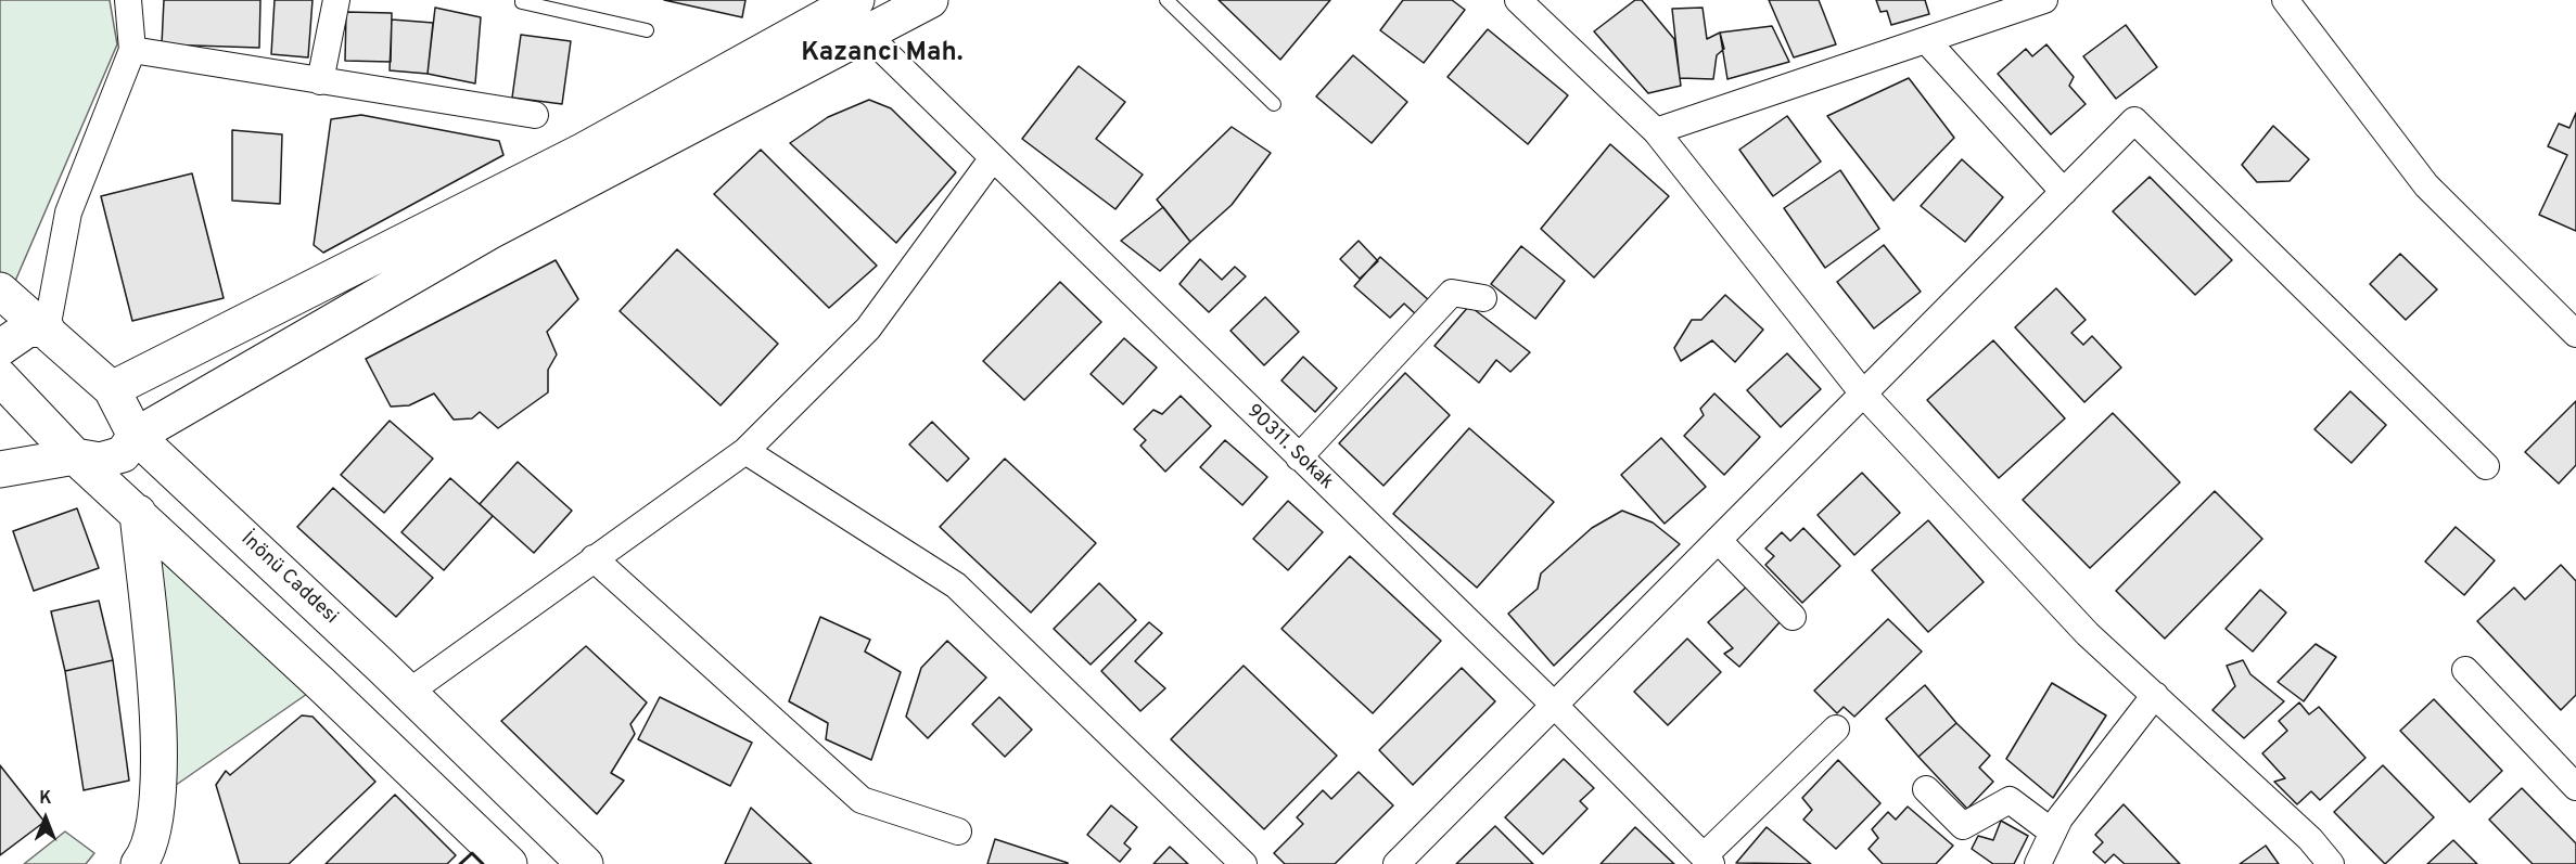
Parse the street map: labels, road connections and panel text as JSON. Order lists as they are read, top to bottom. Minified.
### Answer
{"streets":{"main road":["İnönü Caddesi"],"street":["90311. Sokak"]},"districts":["Kazancı Mah."],"north":"top"}
